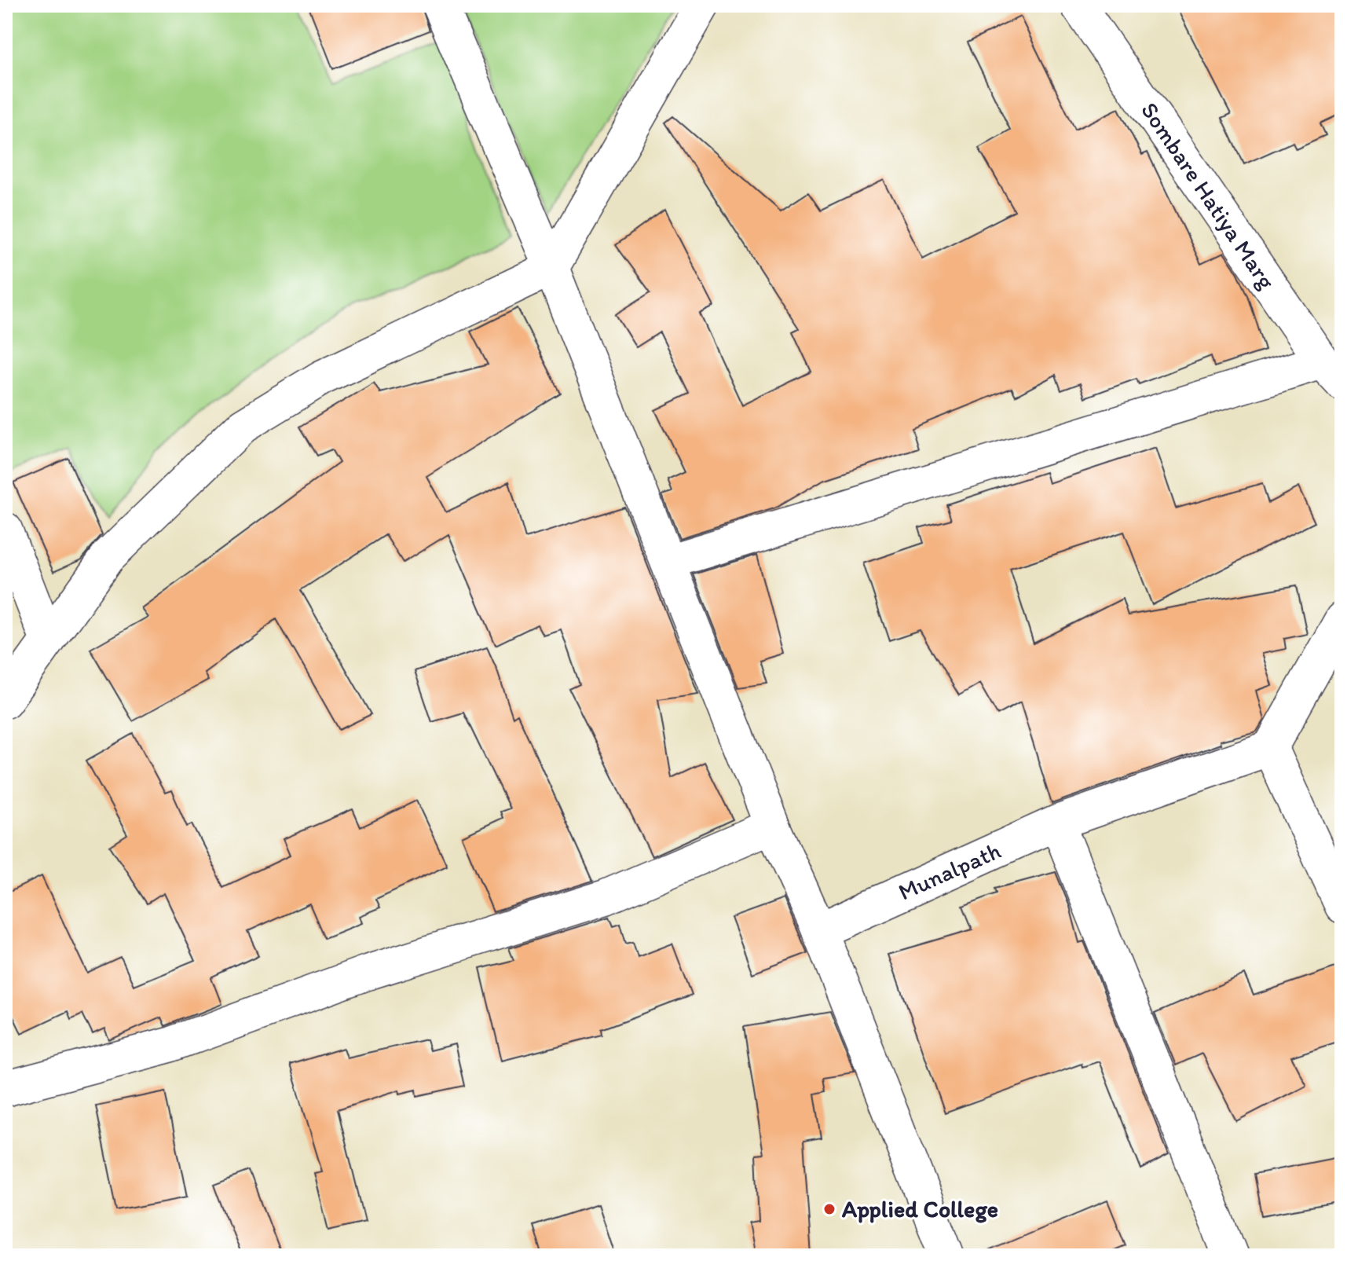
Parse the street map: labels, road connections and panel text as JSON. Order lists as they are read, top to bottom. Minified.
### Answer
{"streets":{"street":["Sombare Hatiya Marg","Munalpath"]},"places":["Applied College"]}
